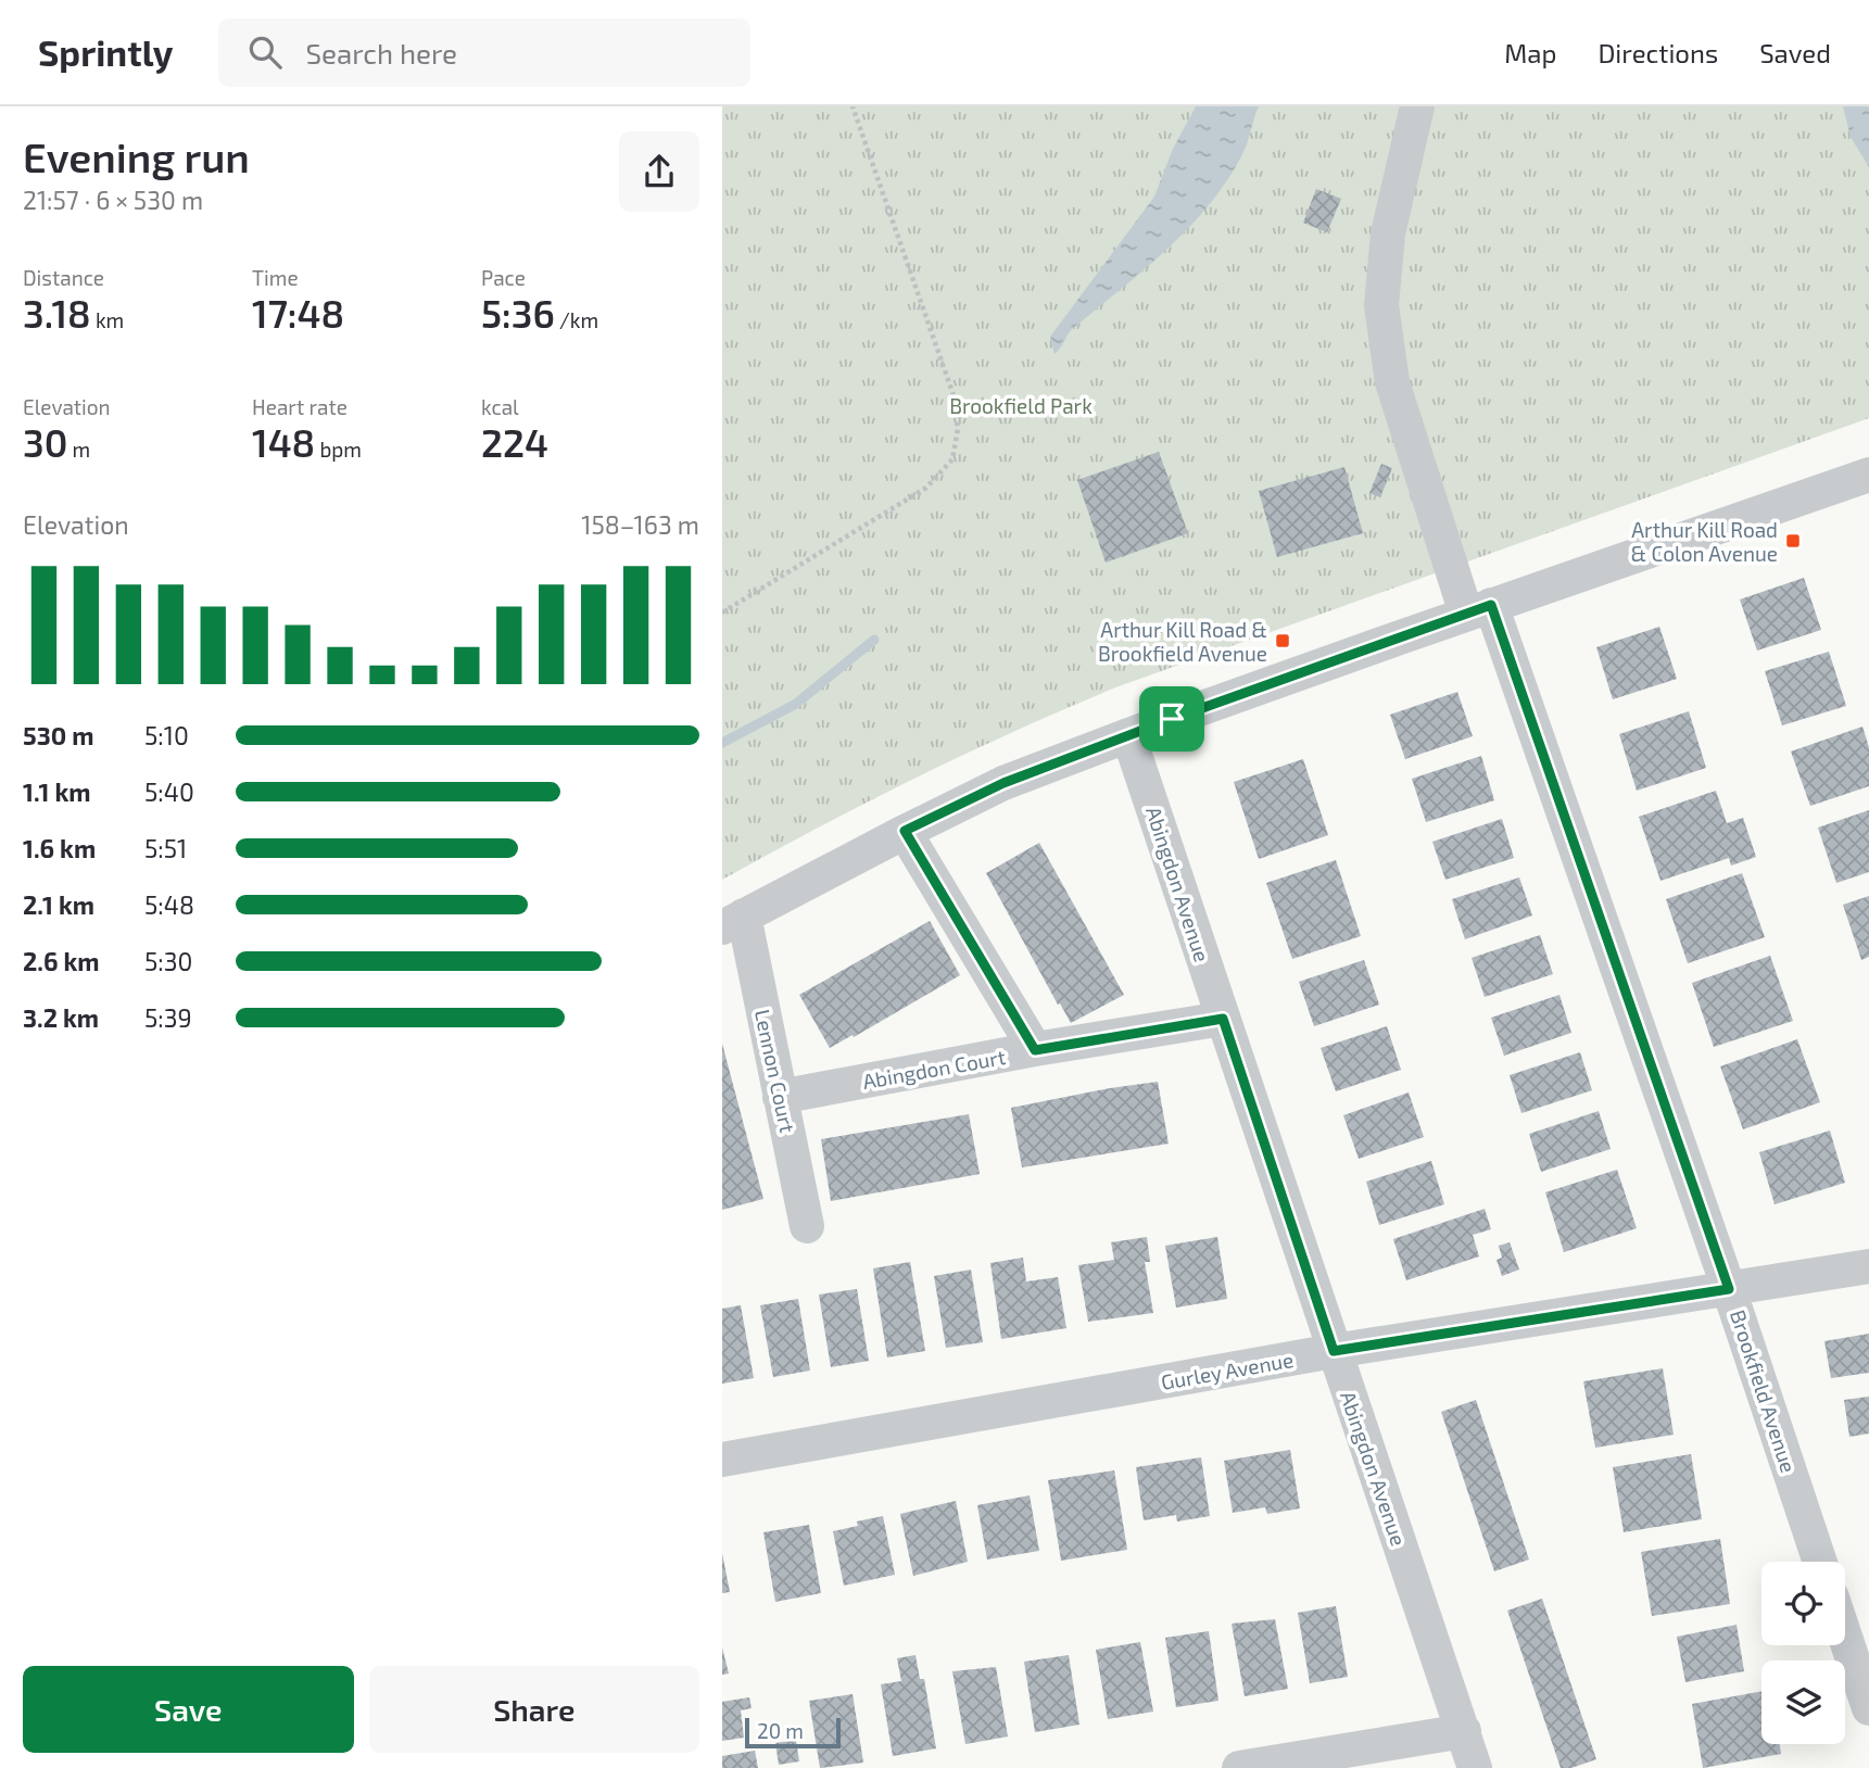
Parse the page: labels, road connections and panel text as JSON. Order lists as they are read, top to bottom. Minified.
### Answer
{"streets":{"street":["Abingdon Avenue","Abingdon Court","Lennon Court","Gurley Avenue","Brookfield Avenue"]},"crossings":[["Abingdon Avenue","Abingdon Court"],["Abingdon Avenue","Gurley Avenue"],["Abingdon Court","Lennon Court"],["Gurley Avenue","Brookfield Avenue"]],"parks":["Brookfield Park"],"places":{"transit":["Arthur Kill Road & Colon Avenue","Arthur Kill Road & Brookfield Avenue"]},"scale_bar":"20 m","page":{"header":"Sprintly","search":"Search here","nav":["Map","Directions","Saved"],"heading":["Evening run","21:57 · 6 × 530 m"],"stats":[["Distance","3.18 km"],["Time","17:48"],["Pace","5:36 /km"],["Elevation","30 m"],["Heart rate","148 bpm"],["kcal","224"]],"chart":["Elevation","158–163 m"],"list":[{"name":"530 m","note":"5:10"},{"name":"1.1 km","note":"5:40"},{"name":"1.6 km","note":"5:51"},{"name":"2.1 km","note":"5:48"},{"name":"2.6 km","note":"5:30"},{"name":"3.2 km","note":"5:39"}],"buttons":["Save","Share"],"scale":"20 m"}}
